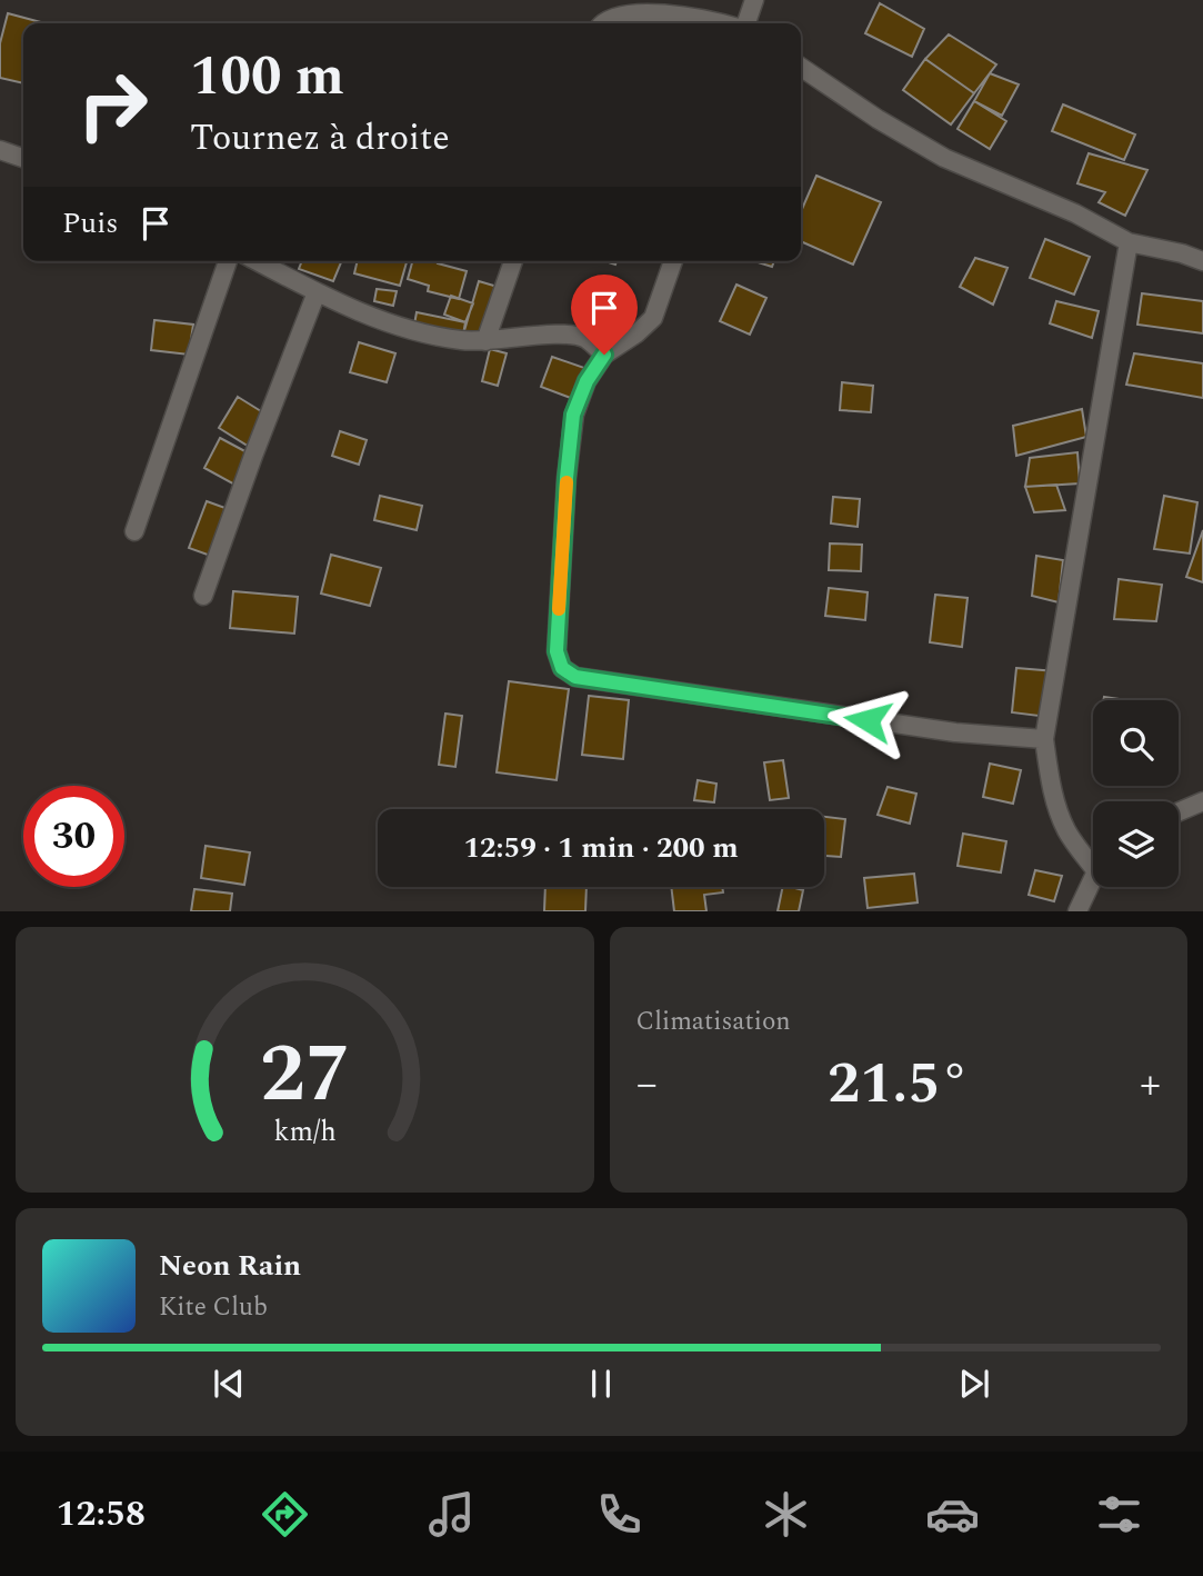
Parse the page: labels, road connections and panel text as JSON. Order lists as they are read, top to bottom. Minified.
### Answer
{"page":{"turn":["100 m","Tournez à droite"],"then":"Puis","limit":"30","trip":"12:59 · 1 min · 200 m","tile":"Climatisation","heat":["−","21.5°","+"],"song":["Neon Rain","Kite Club"],"tabs":"12:58","gauge":["27","km/h"]}}
